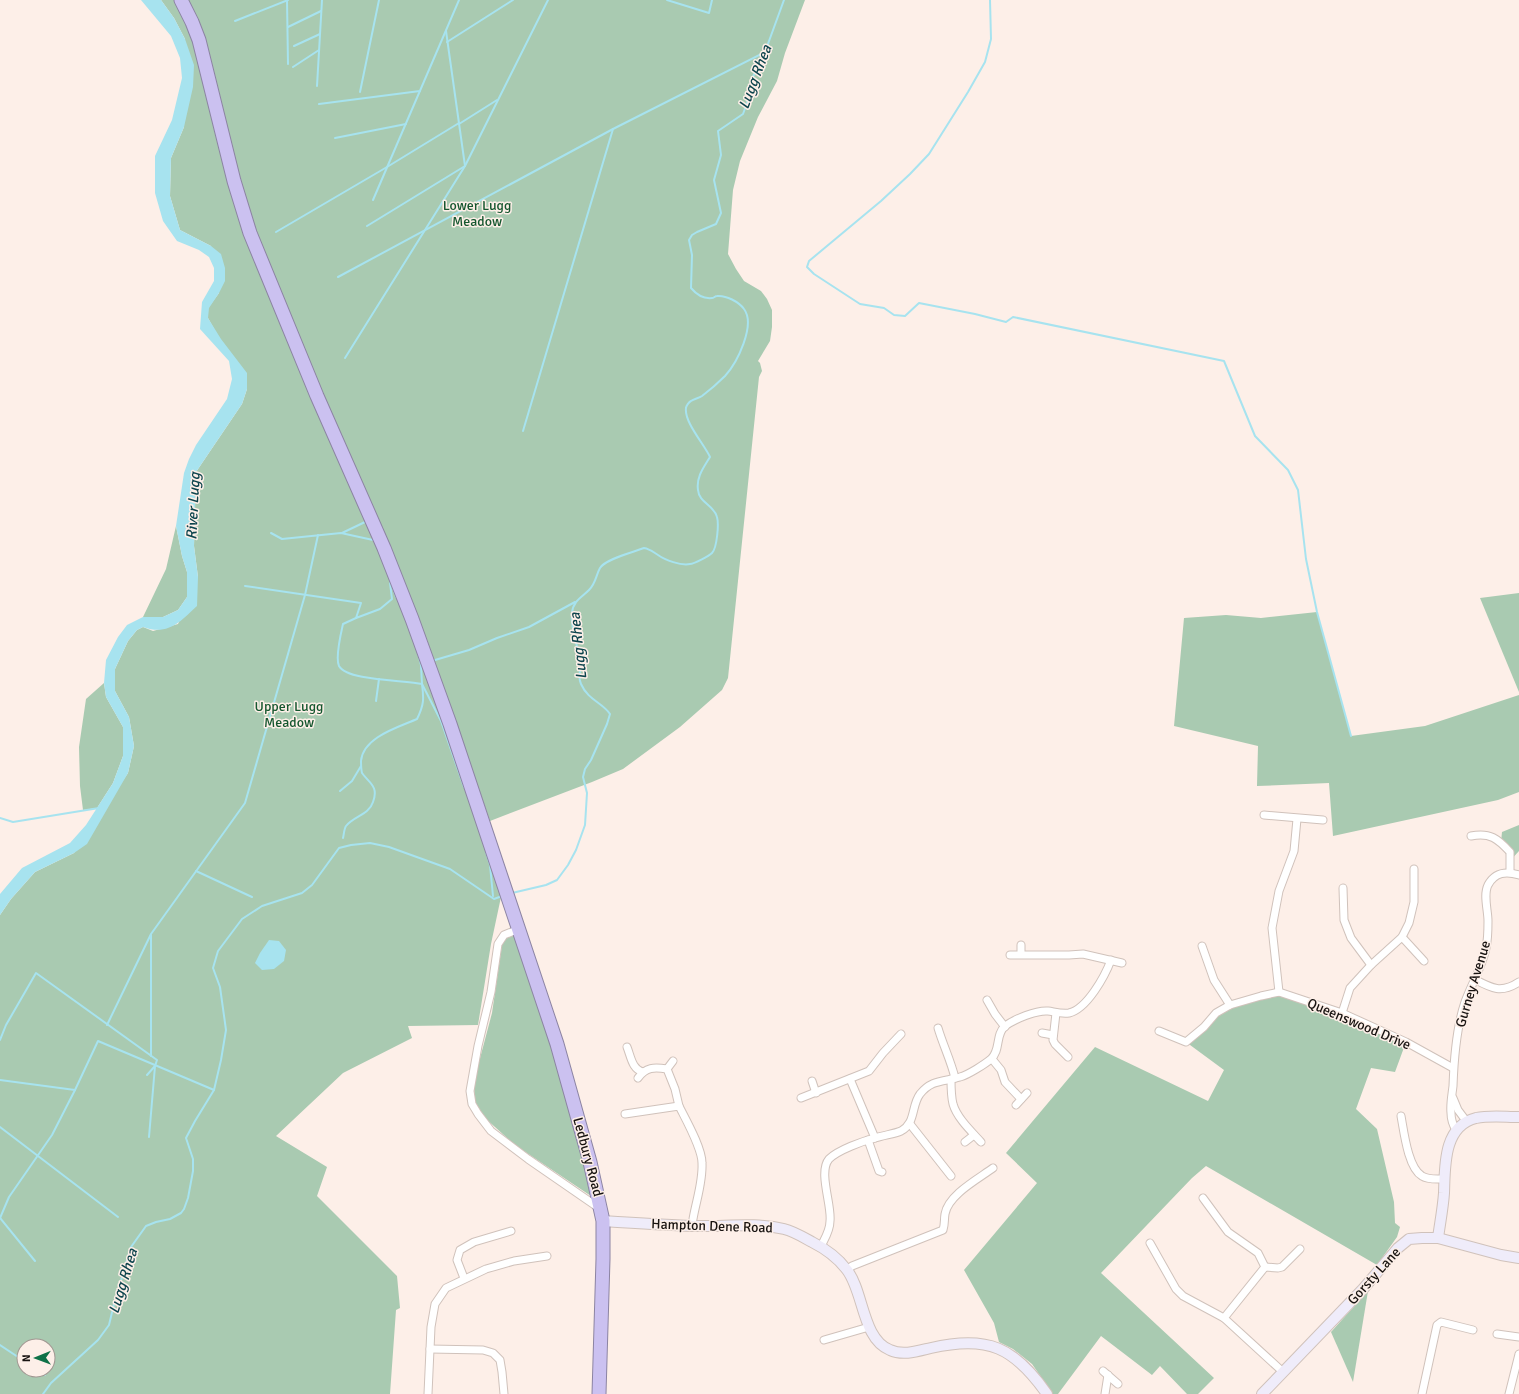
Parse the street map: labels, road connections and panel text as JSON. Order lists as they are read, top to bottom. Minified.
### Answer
{"streets":{"highway":["Ledbury Road"],"street":["Gurney Avenue","Queenswood Drive","Hampton Dene Road","Gorsty Lane"]},"crossings":[["Gurney Avenue","Queenswood Drive"],["Ledbury Road","Hampton Dene Road"]],"water":["Lugg Rhea","River Lugg"],"parks":["Lower Lugg Meadow","Upper Lugg Meadow"],"north":"left"}
